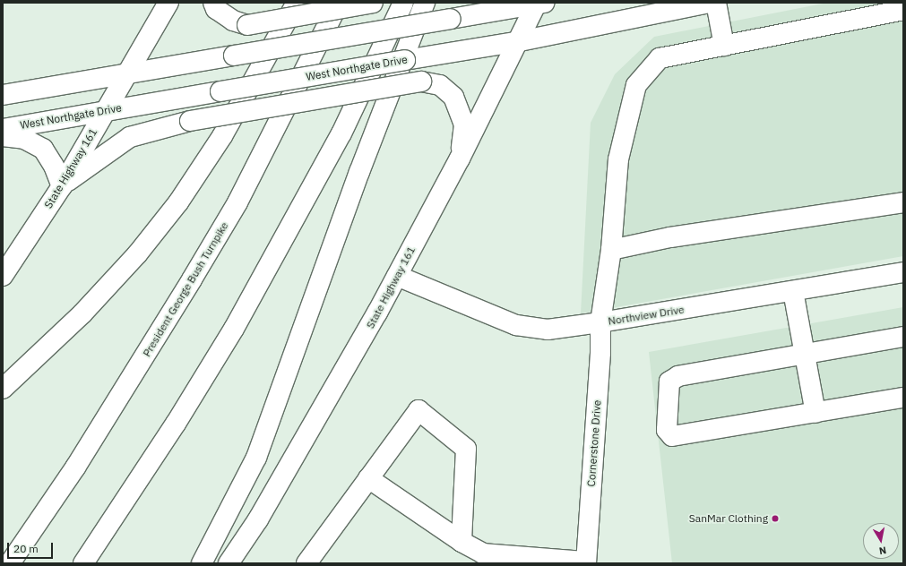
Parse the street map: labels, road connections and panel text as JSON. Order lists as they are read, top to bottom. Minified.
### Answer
{"streets":{"main road":["West Northgate Drive","State Highway 161","President George Bush Turnpike","Northview Drive","Cornerstone Drive"]},"crossings":[["West Northgate Drive","State Highway 161"],["State Highway 161","Northview Drive"],["Northview Drive","Cornerstone Drive"]],"places":["SanMar Clothing"],"scale_bar":"20 m","north":"bottom"}
